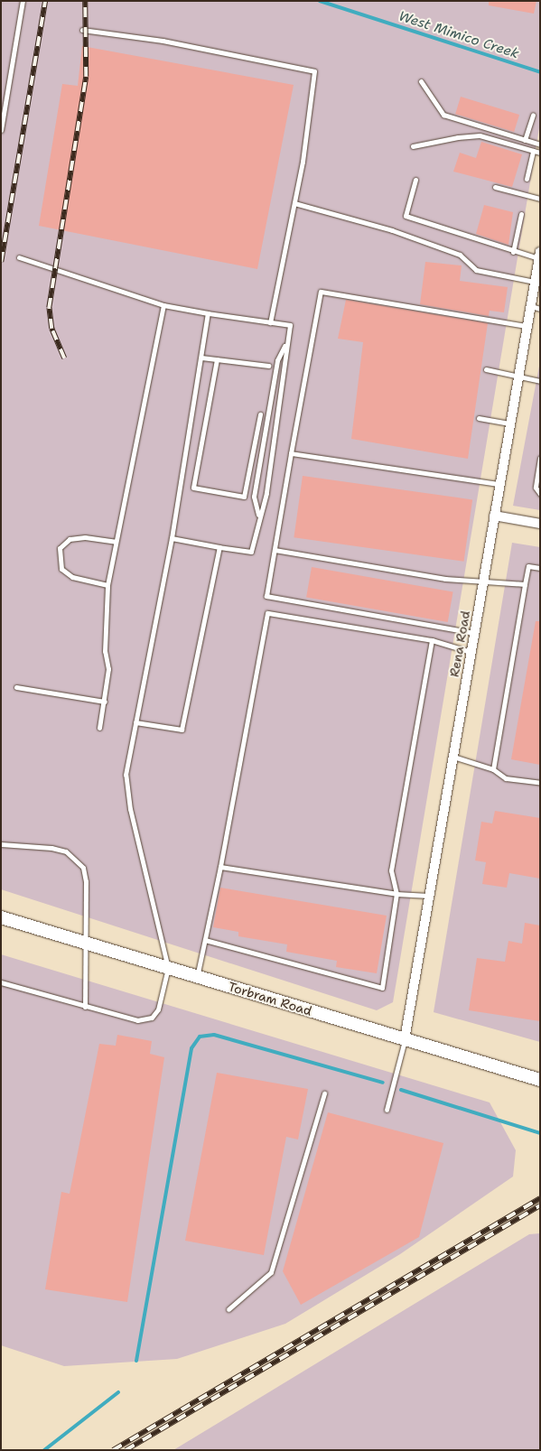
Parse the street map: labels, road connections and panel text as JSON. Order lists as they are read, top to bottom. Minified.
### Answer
{"streets":{"main road":["Torbram Road"],"street":["Rena Road"]},"crossings":[["Rena Road","Torbram Road"]],"water":["West Mimico Creek"]}
